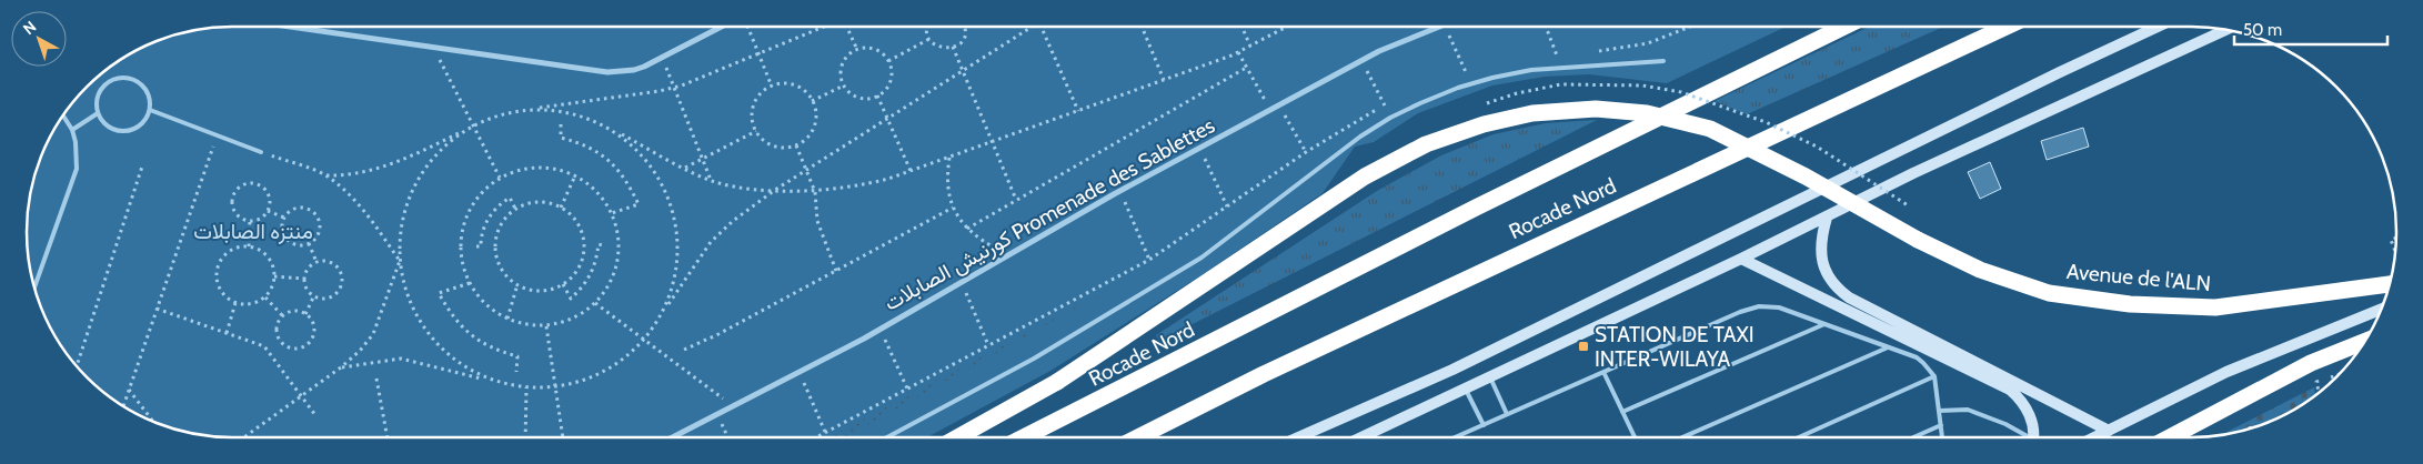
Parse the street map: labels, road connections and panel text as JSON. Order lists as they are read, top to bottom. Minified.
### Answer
{"streets":{"highway":["Rocade Nord","Avenue de l'ALN"],"street":["كورنيش الصابلات Promenade des Sablettes"]},"crossings":[["Rocade Nord","Avenue de l'ALN"]],"parks":["منتزه الصابلات"],"places":{"transit":["STATION DE TAXI INTER-WILAYA"]},"scale_bar":"50 m","north":"top left"}
